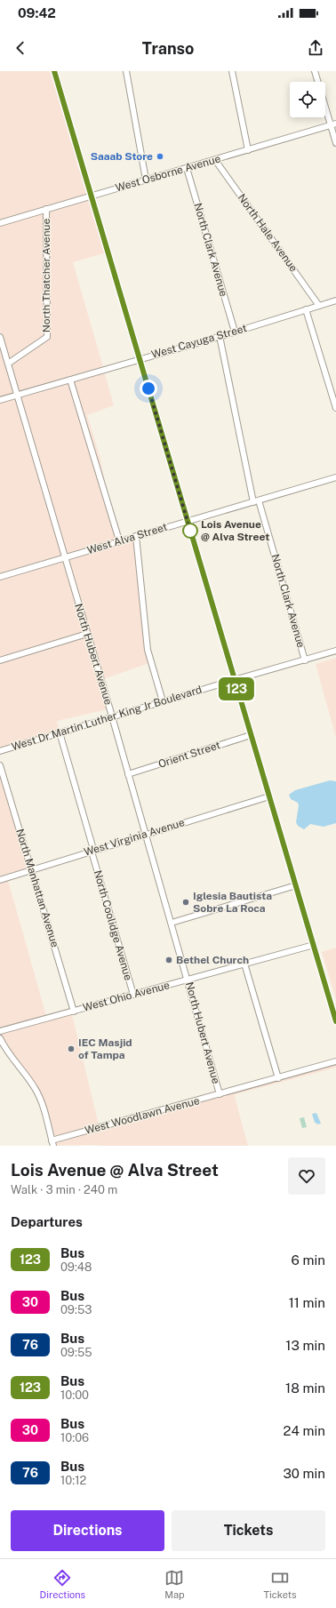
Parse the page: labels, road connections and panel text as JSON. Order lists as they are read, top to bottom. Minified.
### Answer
{"streets":{"street":["West Osborne Avenue","North Hale Avenue","North Clark Avenue","North Thatcher Avenue","West Cayuga Street","West Alva Street","North Hubert Avenue","West Dr Martin Luther King Jr Boulevard","Orient Street","West Virginia Avenue","North Manhattan Avenue","North Coolidge Avenue","West Ohio Avenue","West Woodlawn Avenue"]},"crossings":[["West Osborne Avenue","North Hale Avenue"],["West Osborne Avenue","North Clark Avenue"],["West Osborne Avenue","North Thatcher Avenue"],["North Hale Avenue","West Cayuga Street"],["North Clark Avenue","West Cayuga Street"],["North Clark Avenue","West Alva Street"],["North Clark Avenue","West Dr Martin Luther King Jr Boulevard"],["North Thatcher Avenue","North Hubert Avenue"],["West Cayuga Street","North Hubert Avenue"],["West Alva Street","North Hubert Avenue"],["North Hubert Avenue","West Dr Martin Luther King Jr Boulevard"],["North Hubert Avenue","Orient Street"],["North Hubert Avenue","West Virginia Avenue"],["North Hubert Avenue","West Ohio Avenue"],["North Hubert Avenue","West Woodlawn Avenue"],["West Dr Martin Luther King Jr Boulevard","North Coolidge Avenue"],["West Virginia Avenue","North Manhattan Avenue"],["West Virginia Avenue","North Coolidge Avenue"],["North Manhattan Avenue","West Ohio Avenue"],["North Coolidge Avenue","West Ohio Avenue"]],"places":["Saaab Store","Lois Avenue @ Alva Street","Iglesia Bautista Sobre La Roca","Bethel Church","IEC Masjid of Tampa"],"lines":["bus line 123"],"page":{"status":"09:42","header":"Transo","on_map":"123","heading":[["Lois Avenue @ Alva Street","Walk · 3 min · 240 m"],"Departures"],"list":[{"mark":"123","name":"Bus","note":"09:48","value":"6 min"},{"mark":"30","name":"Bus","note":"09:53","value":"11 min"},{"mark":"76","name":"Bus","note":"09:55","value":"13 min"},{"mark":"123","name":"Bus","note":"10:00","value":"18 min"},{"mark":"30","name":"Bus","note":"10:06","value":"24 min"},{"mark":"76","name":"Bus","note":"10:12","value":"30 min"}],"buttons":["Directions","Tickets"],"tabs":["Directions","Map","Tickets"]}}
